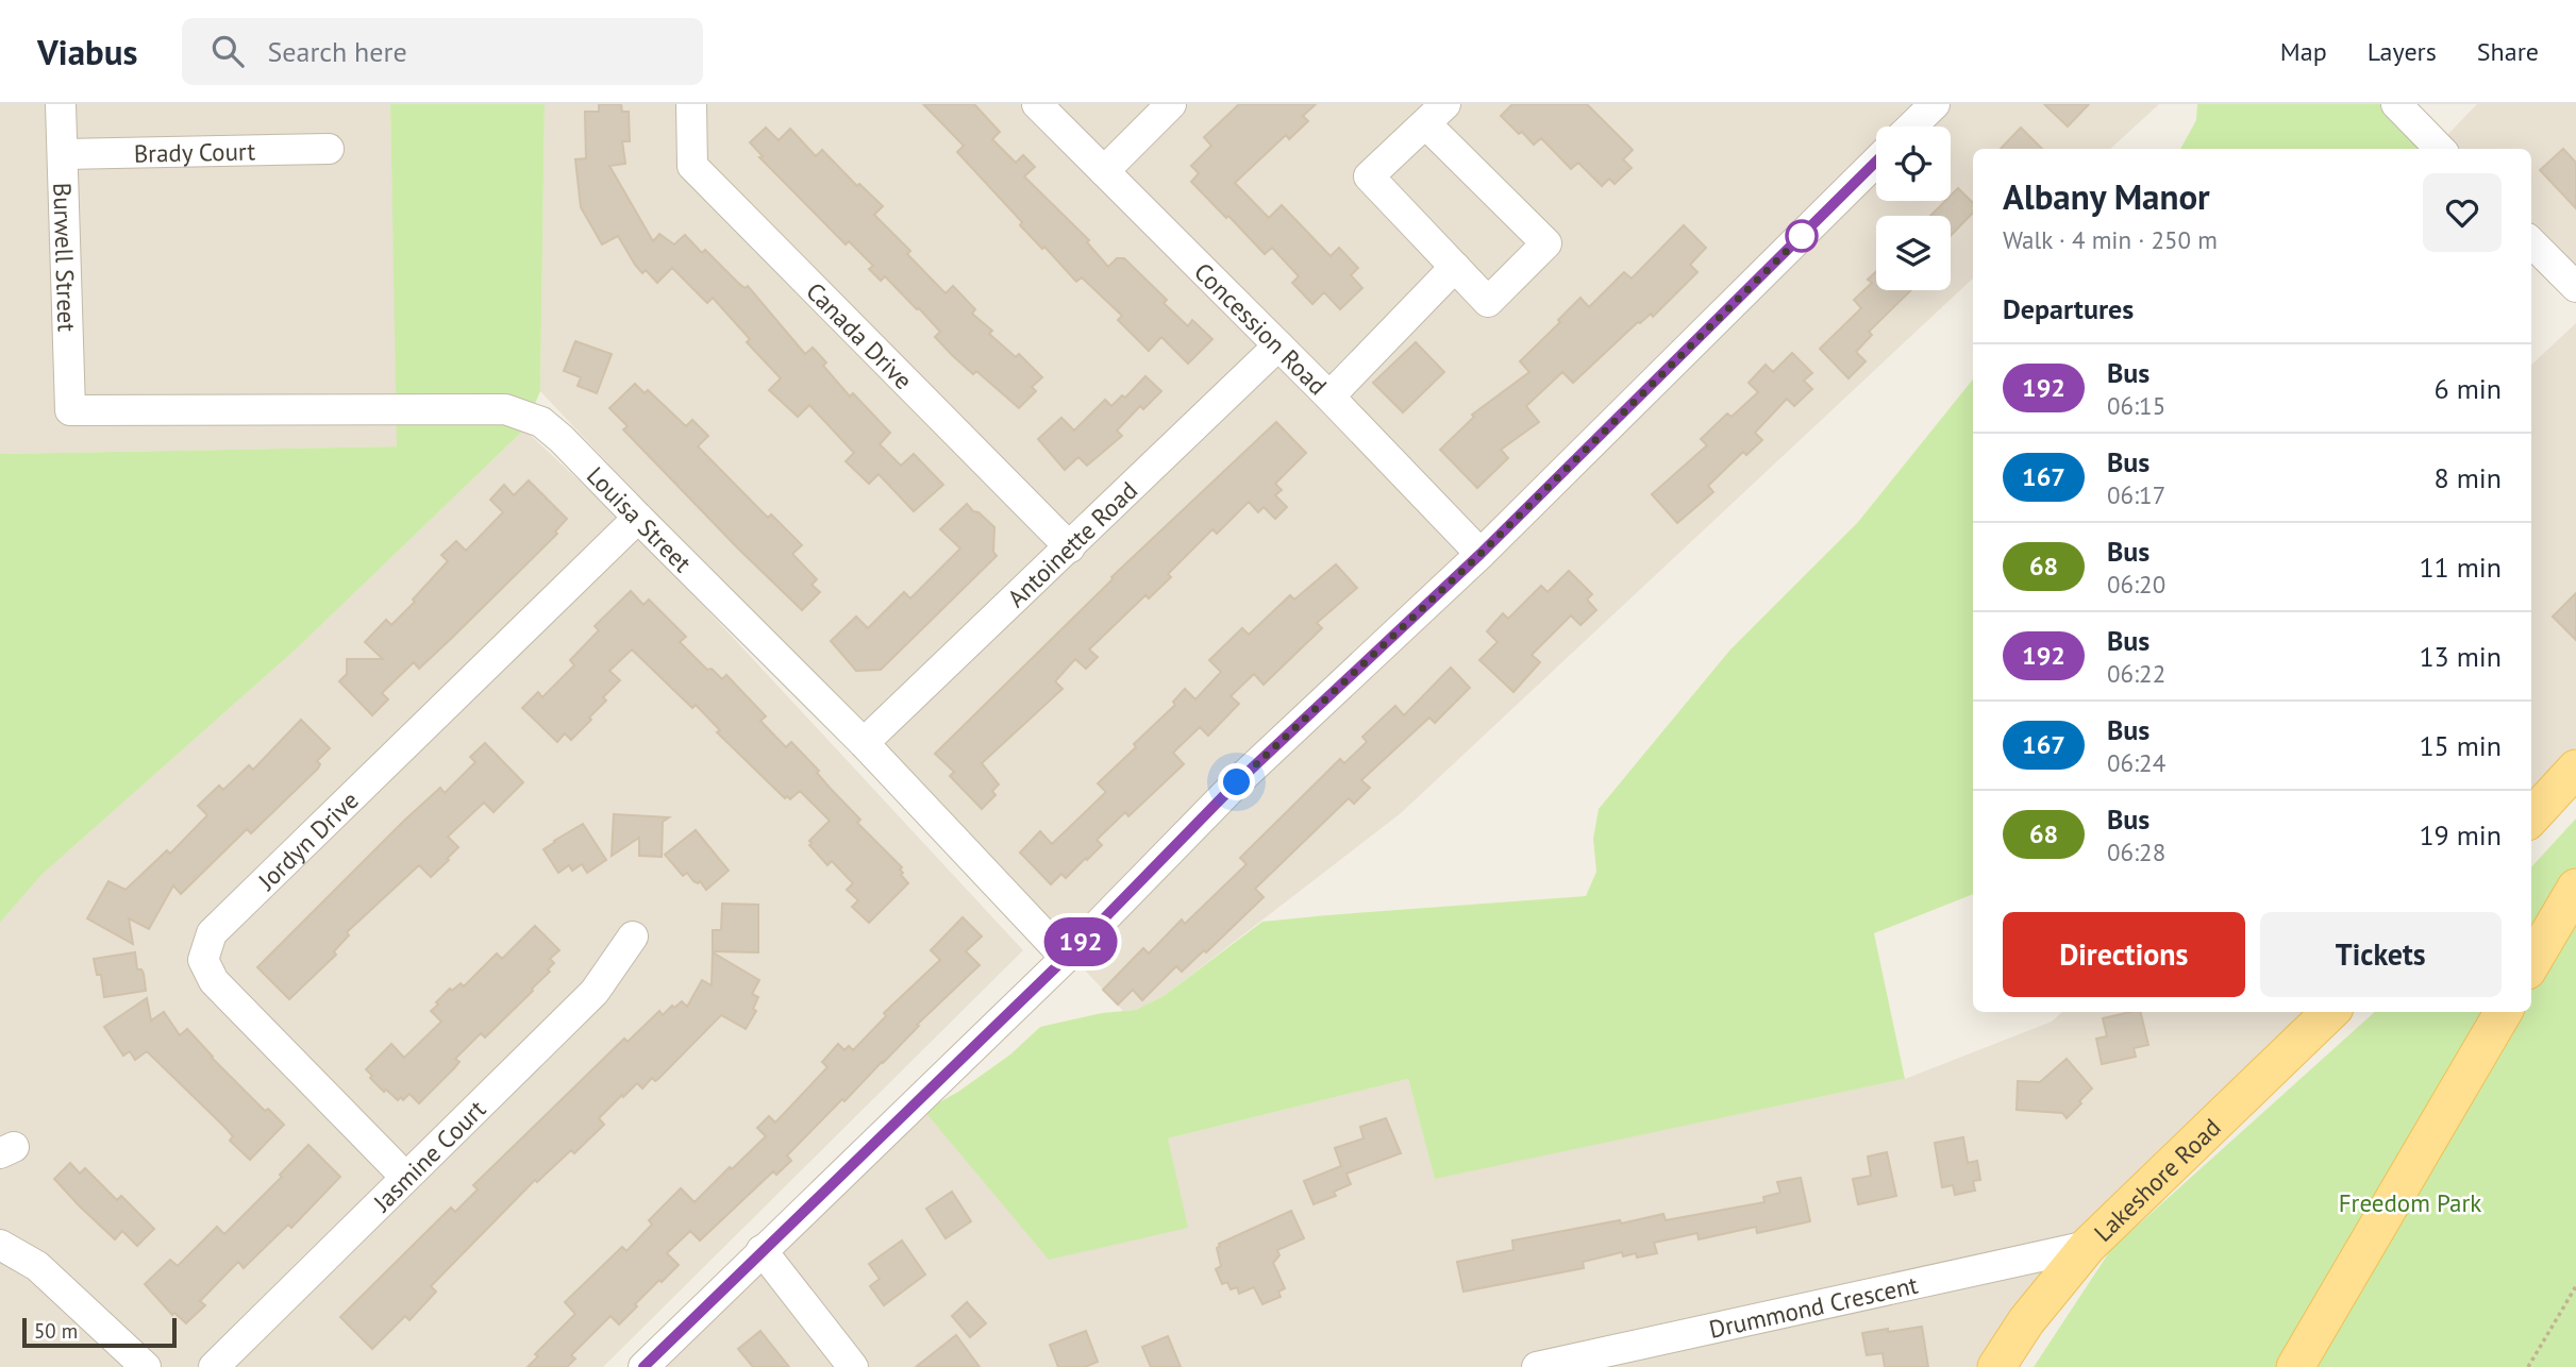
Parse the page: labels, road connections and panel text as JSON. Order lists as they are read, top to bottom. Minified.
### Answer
{"streets":{"main road":["Lakeshore Road"],"street":["Brady Court","Burwell Street","Concession Road","Canada Drive","Louisa Street","Antoinette Road","Jordyn Drive","Jasmine Court","Drummond Crescent"]},"crossings":[["Brady Court","Burwell Street"],["Burwell Street","Louisa Street"],["Concession Road","Antoinette Road"],["Canada Drive","Antoinette Road"],["Louisa Street","Antoinette Road"],["Louisa Street","Jordyn Drive"],["Jordyn Drive","Jasmine Court"],["Lakeshore Road","Drummond Crescent"]],"parks":["Freedom Park"],"lines":["bus line 192"],"scale_bar":"50 m","page":{"header":"Viabus","search":"Search here","nav":["Map","Layers","Share"],"on_map":"192","heading":[["Albany Manor","Walk · 4 min · 250 m"],"Departures"],"list":[{"mark":"192","name":"Bus","note":"06:15","value":"6 min"},{"mark":"167","name":"Bus","note":"06:17","value":"8 min"},{"mark":"68","name":"Bus","note":"06:20","value":"11 min"},{"mark":"192","name":"Bus","note":"06:22","value":"13 min"},{"mark":"167","name":"Bus","note":"06:24","value":"15 min"},{"mark":"68","name":"Bus","note":"06:28","value":"19 min"}],"buttons":["Directions","Tickets"],"scale":"50 m"}}
